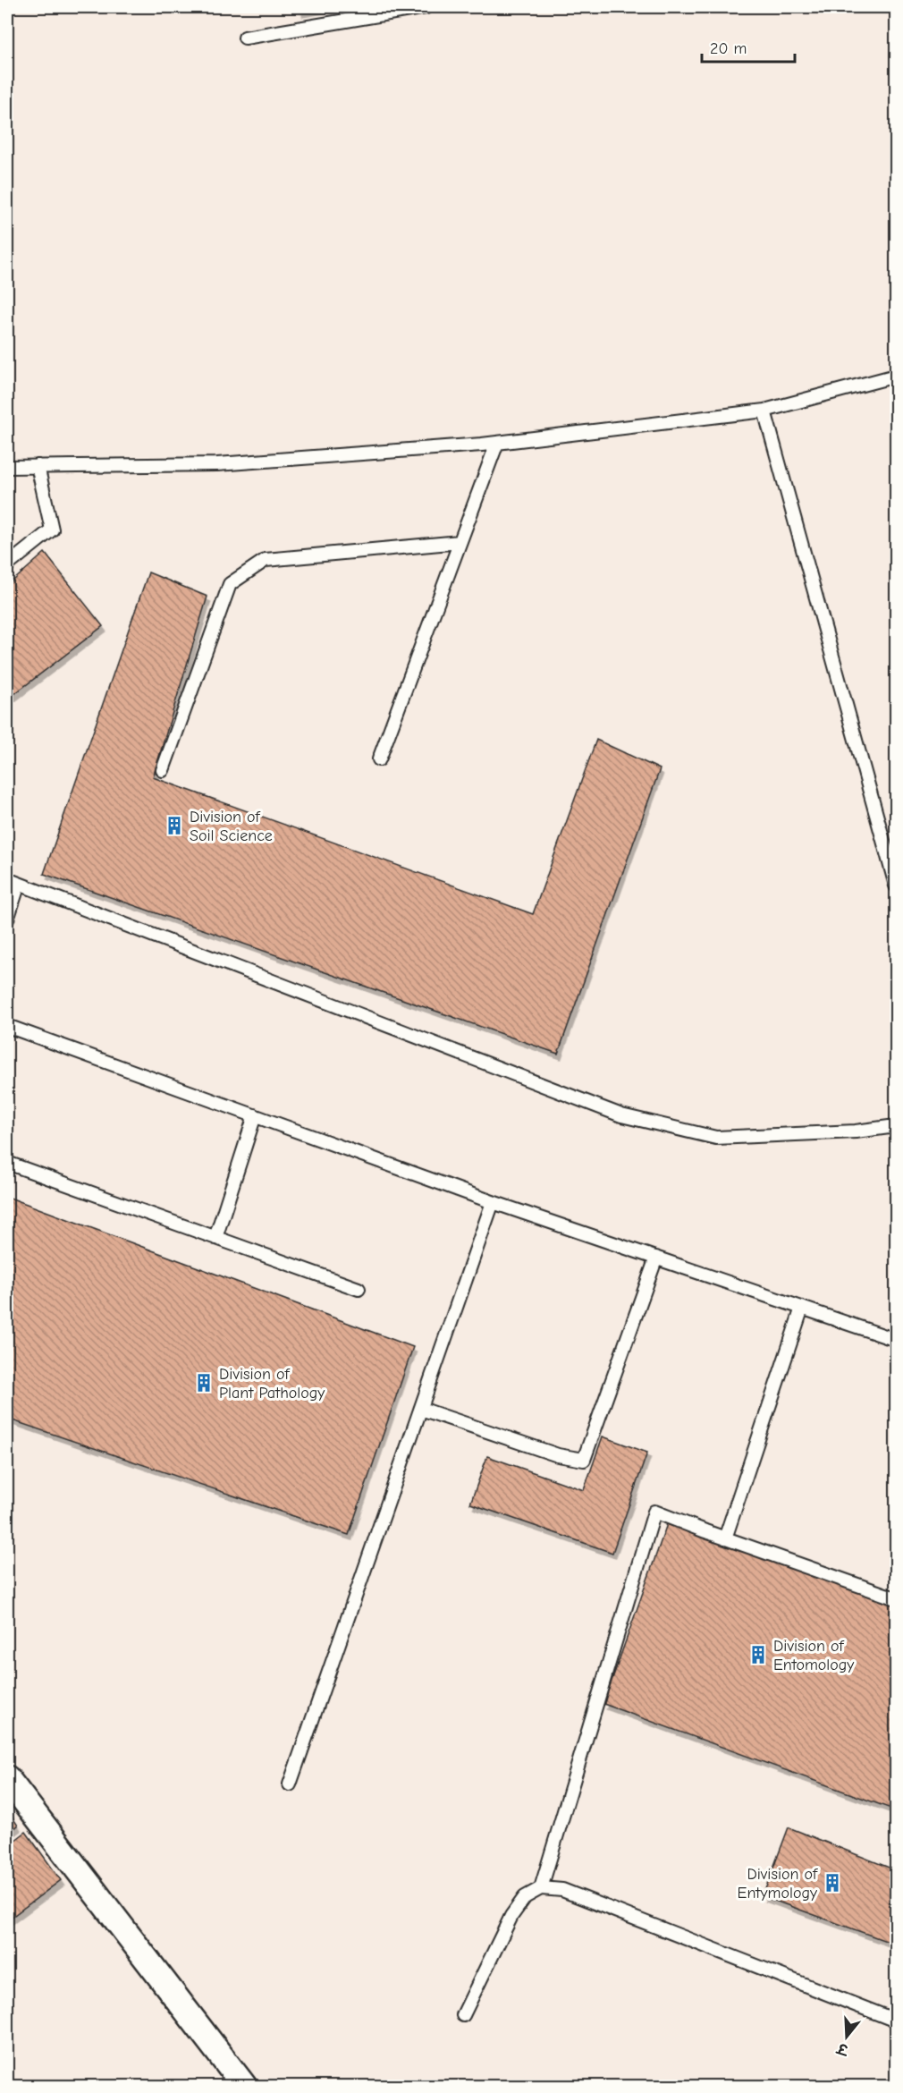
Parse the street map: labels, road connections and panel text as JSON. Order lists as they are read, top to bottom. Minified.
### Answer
{"places":{"building":["Division of Soil Science","Division of Plant Pathology","Division of Entomology","Division of Entymology"]},"scale_bar":"20 m","north":"bottom"}
